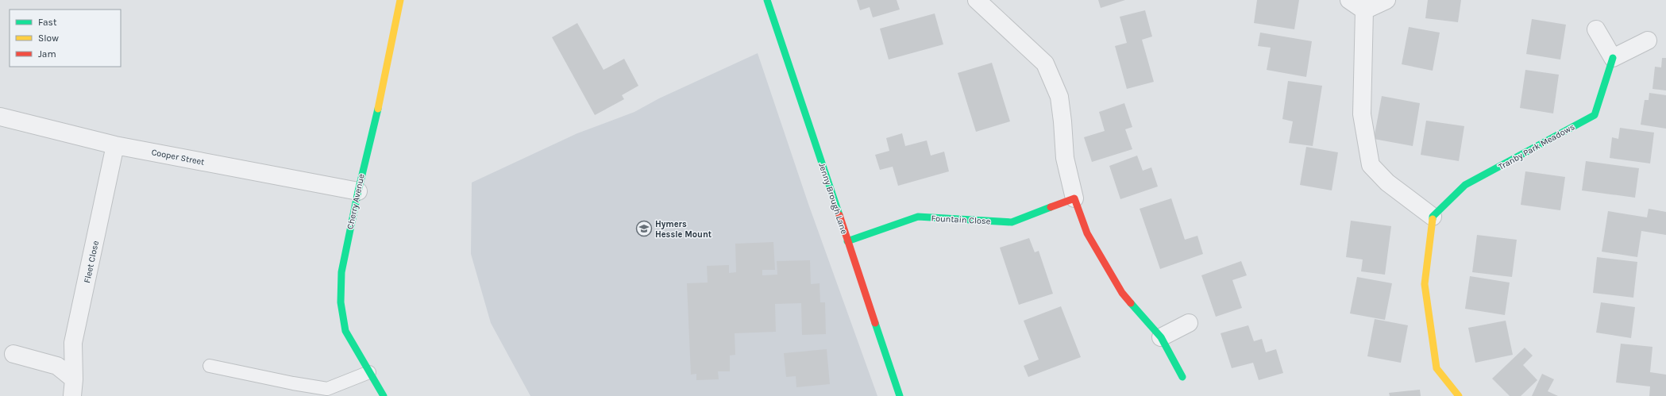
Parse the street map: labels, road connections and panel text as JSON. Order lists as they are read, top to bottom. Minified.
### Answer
{"streets":{"street":["Tranby Park Meadows","Cooper Street","Jenny Brough Lane","Cherry Avenue","Fountain Close","Fleet Close"]},"crossings":[["Cooper Street","Cherry Avenue"],["Cooper Street","Fleet Close"],["Jenny Brough Lane","Fountain Close"]],"places":{"school or university":["Hymers Hessle Mount"]},"legend":["Fast","Slow","Jam"]}
